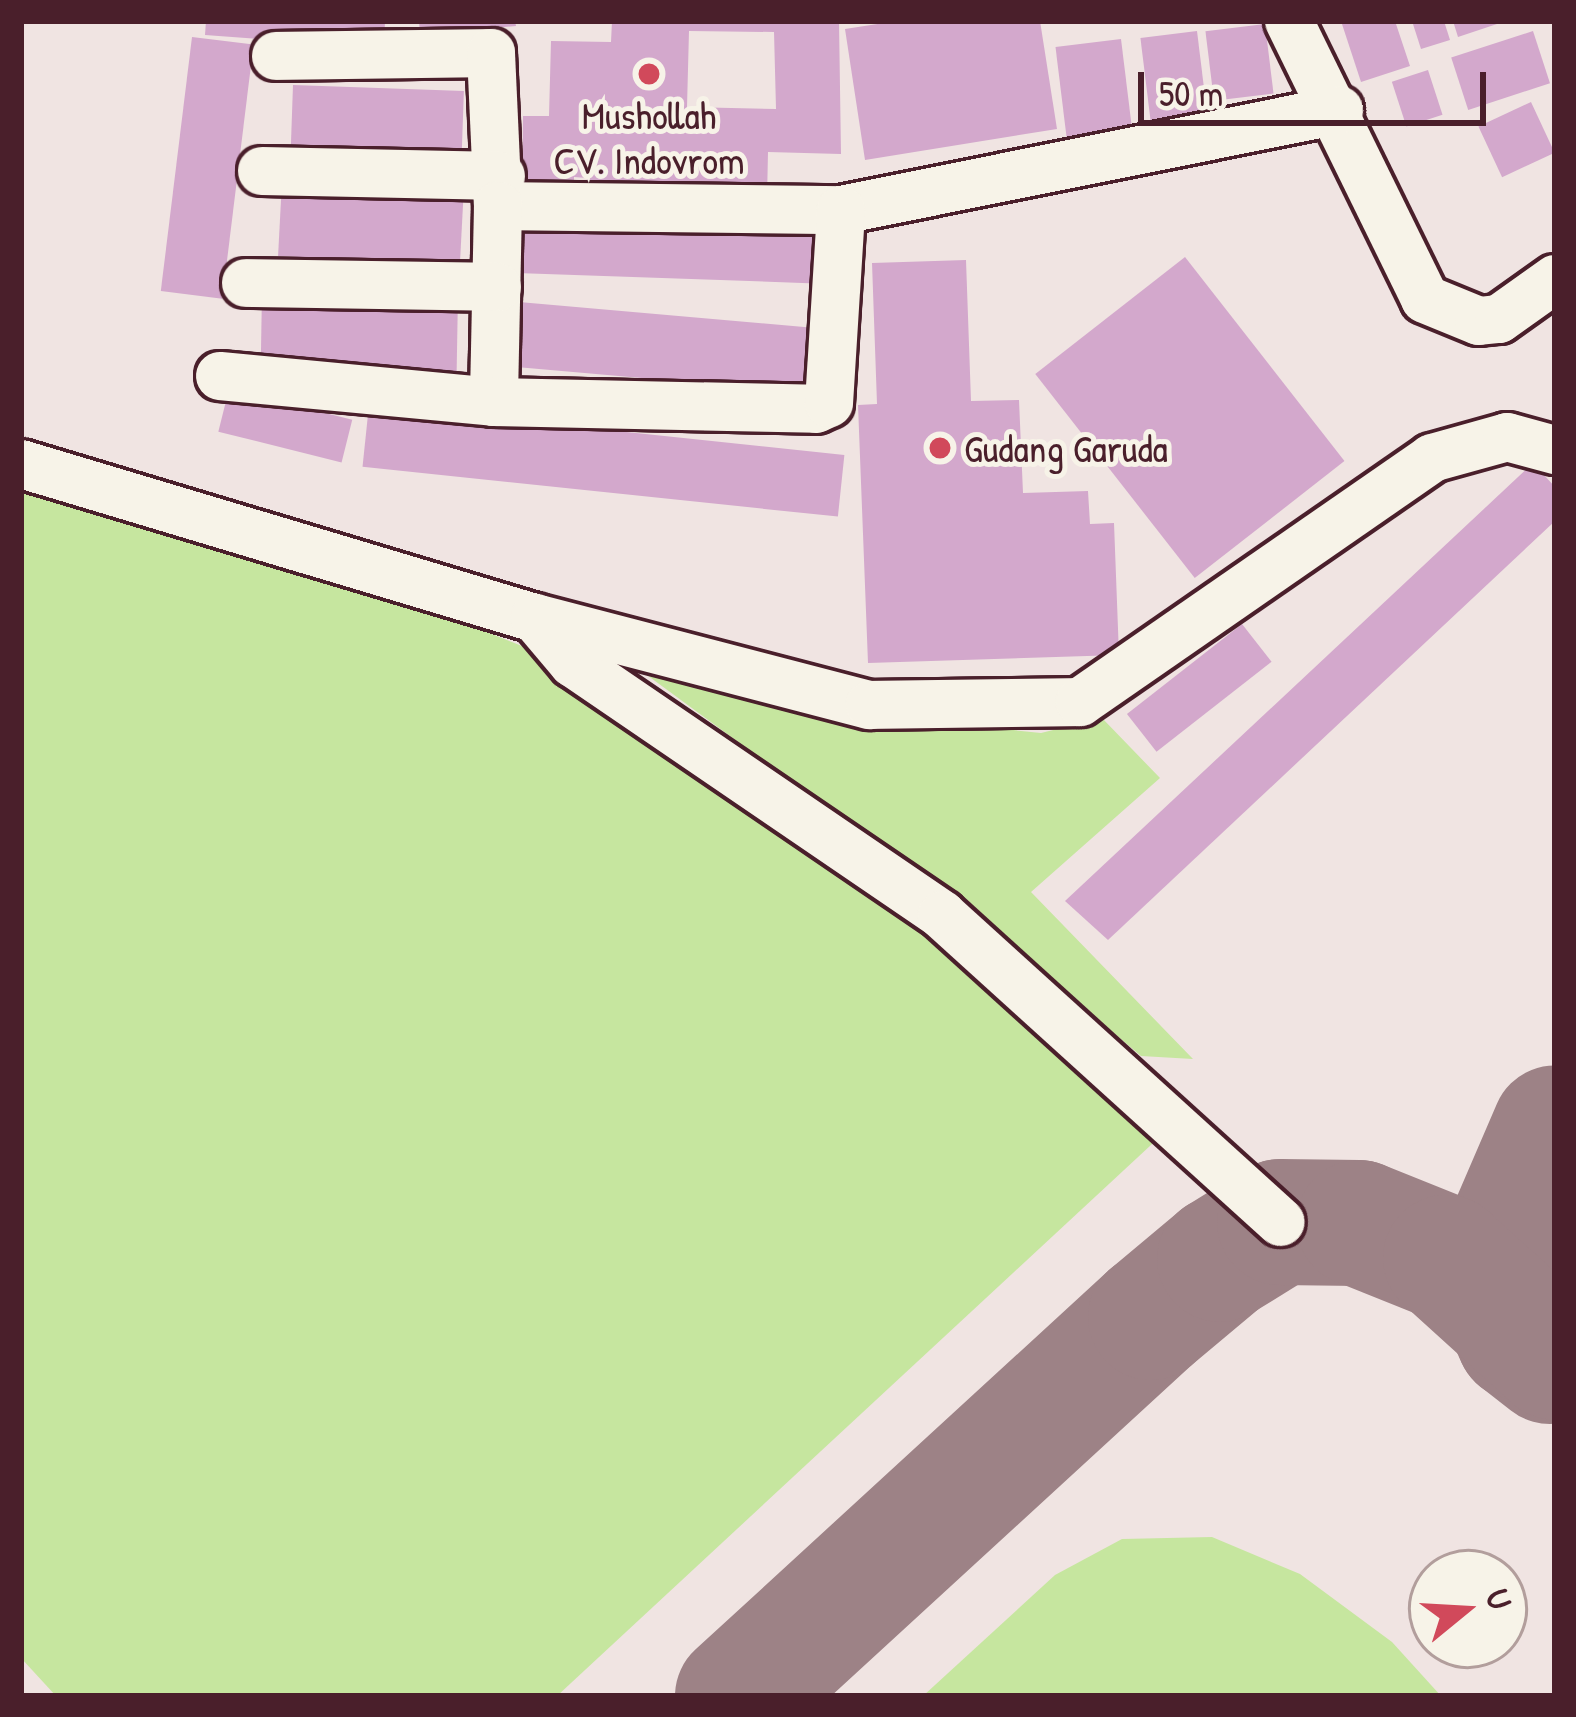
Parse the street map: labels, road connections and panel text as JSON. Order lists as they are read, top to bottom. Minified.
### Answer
{"places":["Mushollah CV. Indovrom","Gudang Garuda"],"scale_bar":"50 m","north":"right"}
